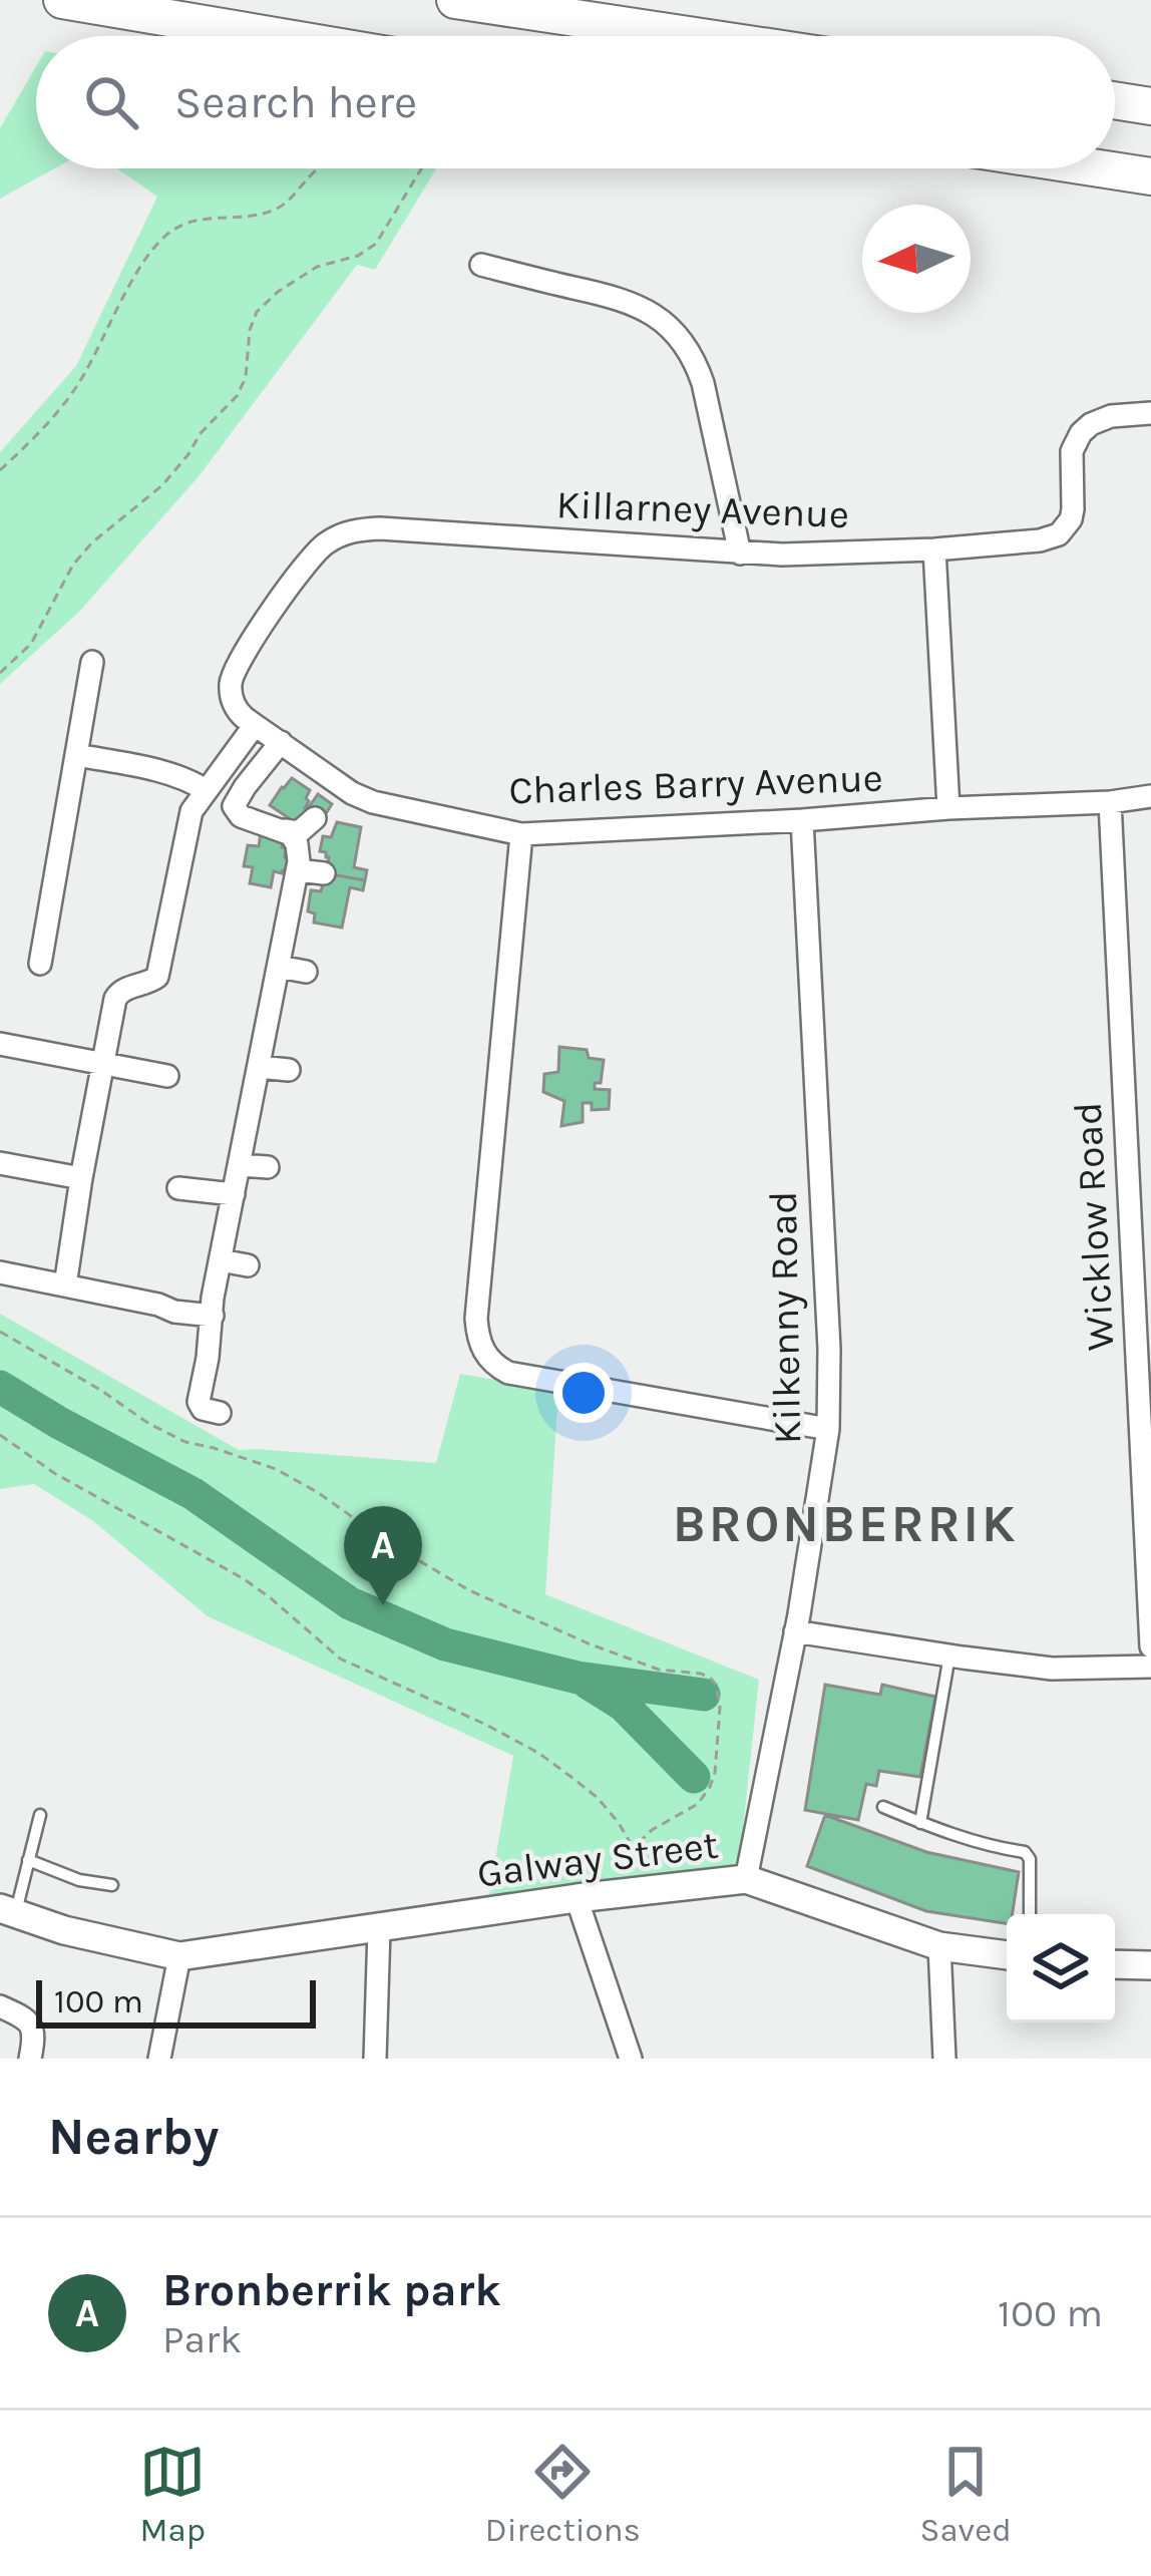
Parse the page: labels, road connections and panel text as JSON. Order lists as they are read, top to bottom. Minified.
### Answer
{"streets":{"street":["Killarney Avenue","Charles Barry Avenue","Wicklow Road","Kilkenny Road","Galway Street"]},"crossings":[["Killarney Avenue","Charles Barry Avenue"],["Charles Barry Avenue","Wicklow Road"],["Charles Barry Avenue","Kilkenny Road"],["Kilkenny Road","Galway Street"]],"districts":["BRONBERRIK"],"scale_bar":"100 m","north":"left","page":{"search":"Search here","pins":"A","scale":"100 m","heading":"Nearby","list":[{"mark":"A","name":"Bronberrik park","note":"Park","value":"100 m"}],"nav":["Map","Directions","Saved"]}}
